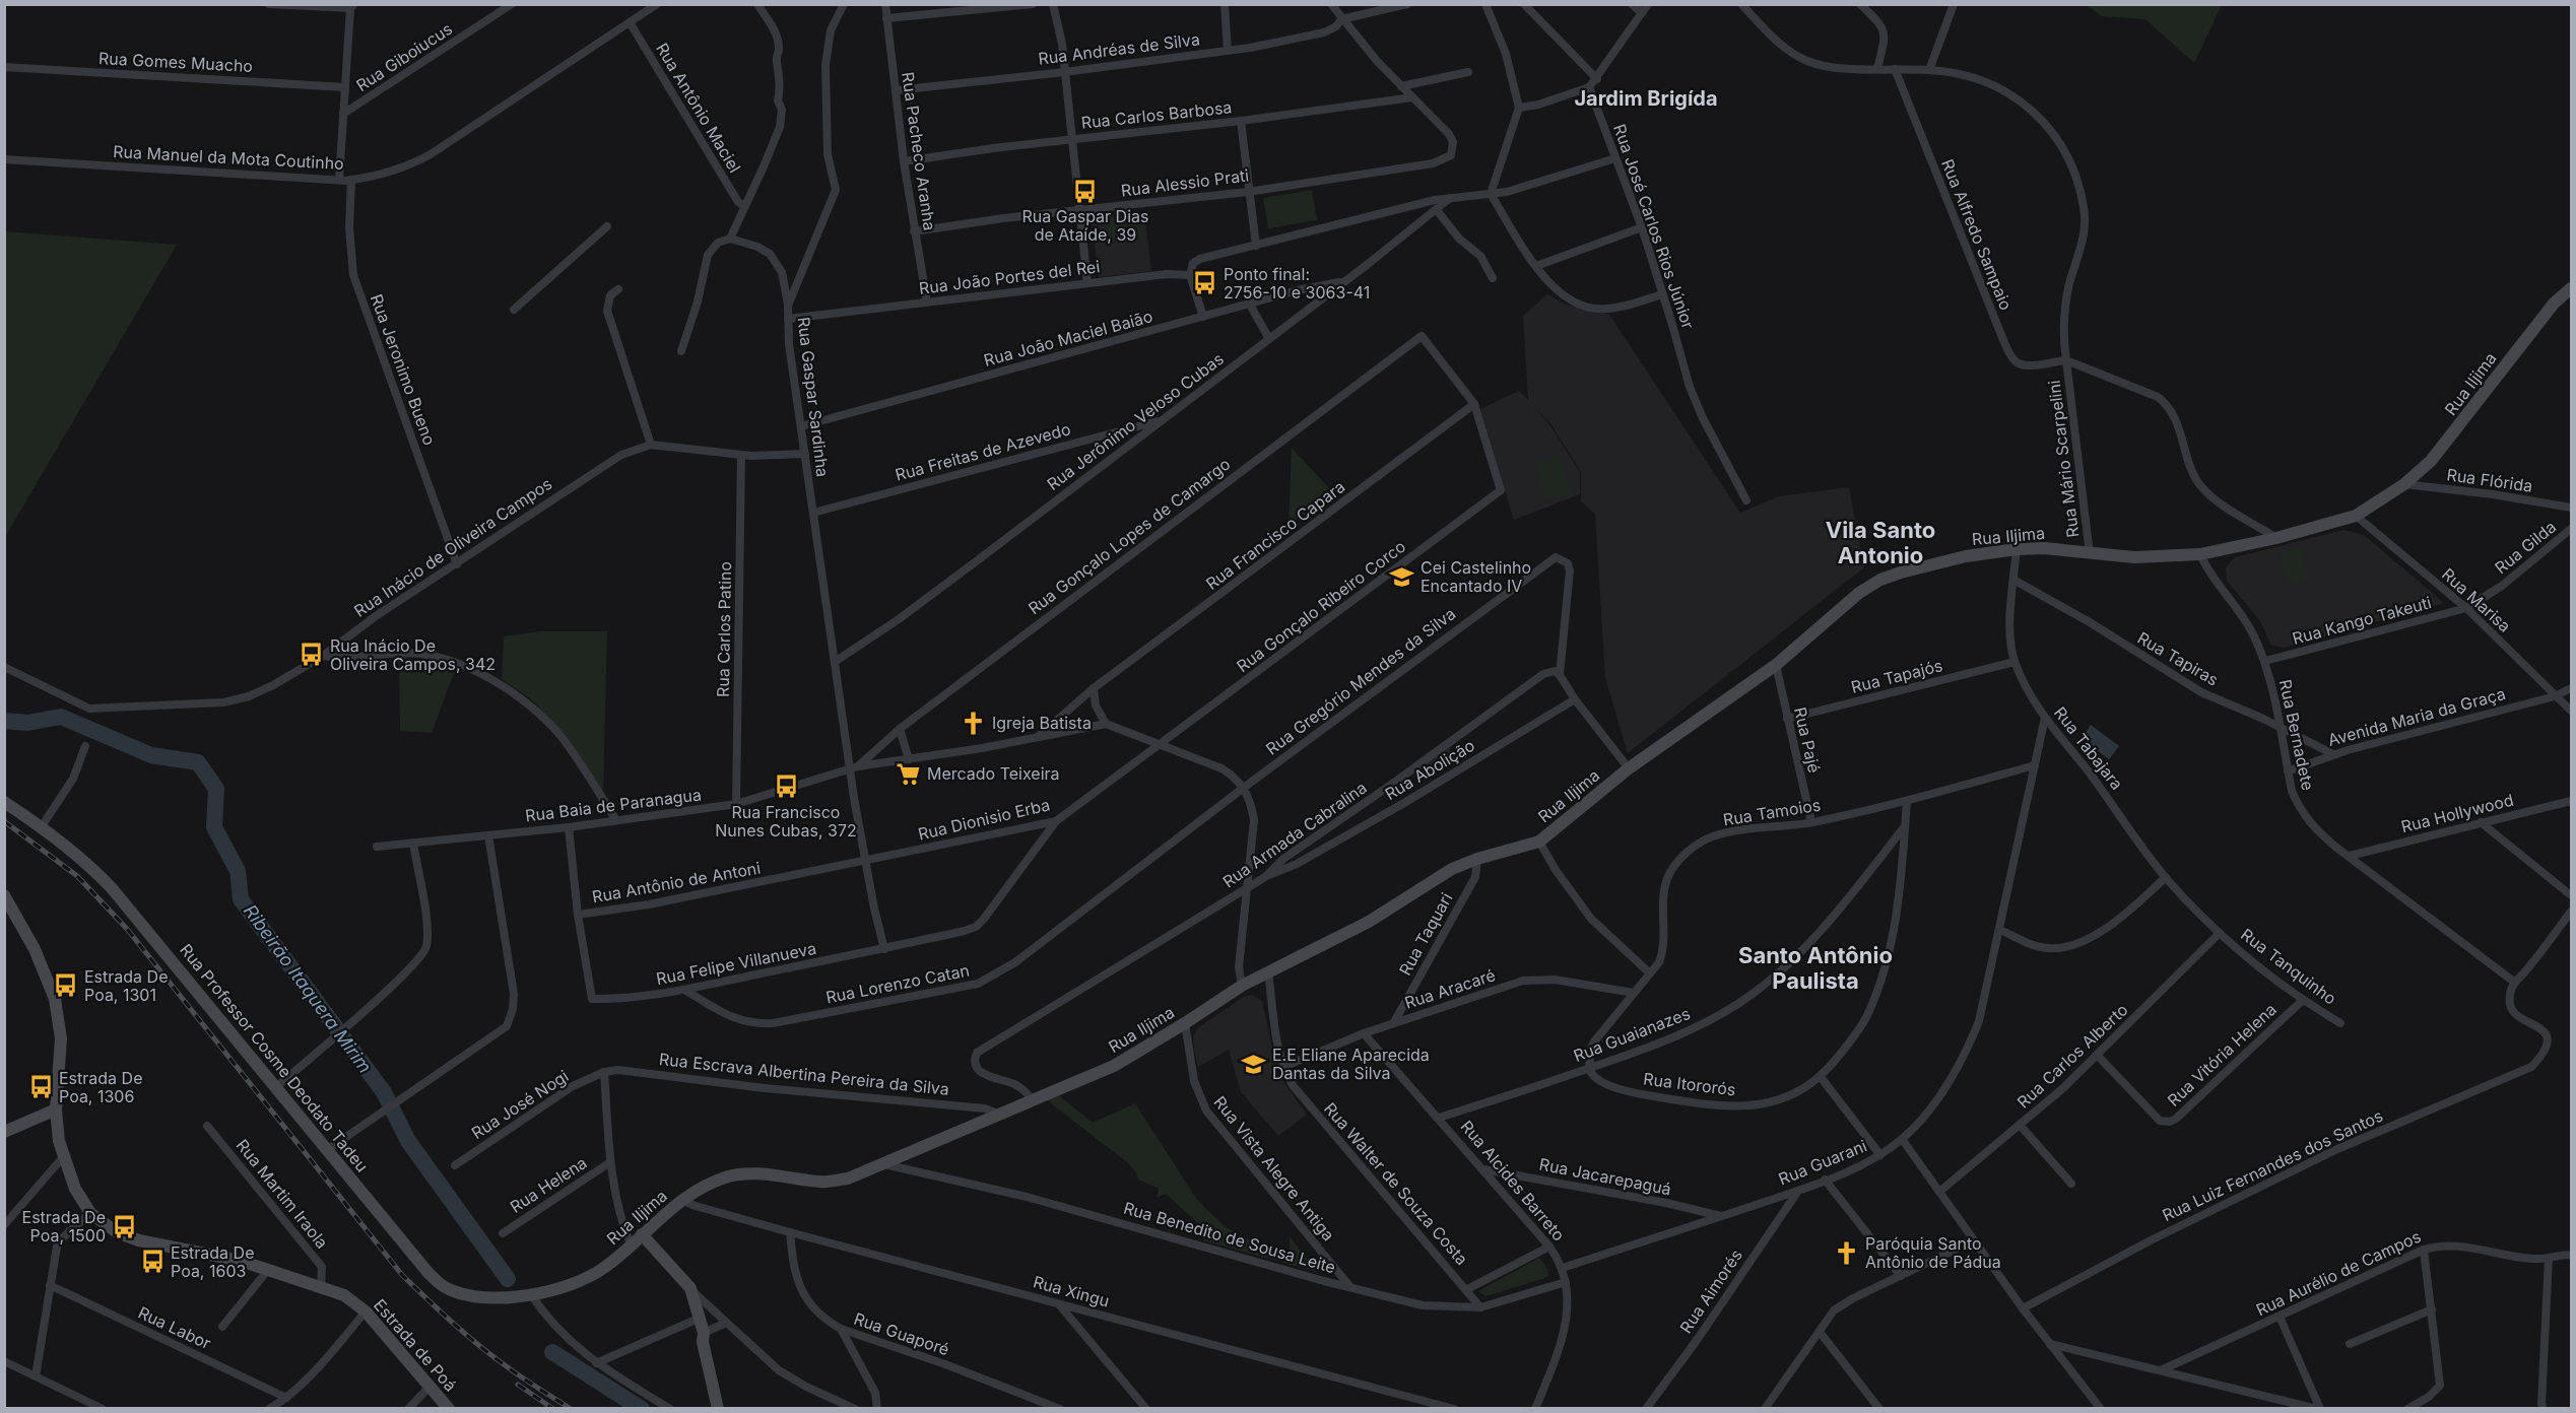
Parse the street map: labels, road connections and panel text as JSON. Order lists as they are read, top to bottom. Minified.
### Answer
{"streets":{"main road":["Rua Iljima","Rua Professor Cosme Deodato Tadeu","Estrada de Poá"],"street":["Rua Andréas de Silva","Rua Giboiucus","Rua Gomes Muacho","Rua Antônio Maciel","Rua Carlos Barbosa","Rua Pacheco Aranha","Rua Manuel da Mota Coutinho","Rua Alessio Prati","Rua José Carlos Rios Júnior","Rua Alfredo Sampaio","Rua João Portes del Rei","Rua João Maciel Baião","Rua Jeronimo Bueno","Rua Gaspar Sardinha","Rua Jerônimo Veloso Cubas","Rua Freitas de Azevedo","Rua Mário Scarpelini","Rua Flórida","Rua Francisco Capara","Rua Gonçalo Lopes de Camargo","Rua Inácio de Oliveira Campos","Rua Gilda","Rua Marisa","Rua Gonçalo Ribeiro Corco","Rua Kango Takeuti","Rua Carlos Patino","Rua Tapiras","Rua Tapajós","Rua Gregório Mendes da Silva","Avenida Maria da Graça","Rua Bernadete","Rua Pajé","Rua Tabajara","Rua Abolição","Rua Baia de Paranagua","Rua Tamoios","Rua Hollywood","Rua Dionisio Erba","Rua Armada Cabralina","Rua Antônio de Antoni","Rua Taquari","Rua Felipe Villanueva","Rua Tanquinho","Rua Lorenzo Catan","Rua Aracaré","Rua Guaianazes","Rua Vitória Helena","Rua Carlos Alberto","Rua Escrava Albertina Pereira da Silva","Rua Itororós","Rua José Nogi","Rua Guarani","Rua Luiz Fernandes dos Santos","Rua Vista Alegre Antiga","Rua Jacarepaguá","Rua Alcides Barreto","Rua Walter de Souza Costa","Rua Helena","Rua Martim Iraola","Rua Benedito de Sousa Leite","Rua Aurélio de Campos","Rua Xingu","Rua Aimorés","Rua Labor","Rua Guaporé"]},"crossings":[["Rua Andréas de Silva","Rua Pacheco Aranha"],["Rua Antônio Maciel","Rua Manuel da Mota Coutinho"],["Rua Carlos Barbosa","Rua Pacheco Aranha"],["Rua Carlos Barbosa","Rua Alessio Prati"],["Rua Pacheco Aranha","Rua Alessio Prati"],["Rua Pacheco Aranha","Rua João Portes del Rei"],["Rua Manuel da Mota Coutinho","Rua Jeronimo Bueno"],["Rua Alfredo Sampaio","Rua Mário Scarpelini"],["Rua João Portes del Rei","Rua Gaspar Sardinha"],["Rua João Maciel Baião","Rua Gaspar Sardinha"],["Rua João Maciel Baião","Rua Jerônimo Veloso Cubas"],["Rua Jeronimo Bueno","Rua Inácio de Oliveira Campos"],["Rua Iljima","Rua Mário Scarpelini"],["Rua Iljima","Rua Flórida"],["Rua Iljima","Rua Marisa"],["Rua Iljima","Rua Bernadete"],["Rua Iljima","Rua Pajé"],["Rua Iljima","Rua Tabajara"],["Rua Iljima","Rua Armada Cabralina"],["Rua Iljima","Rua Taquari"],["Rua Iljima","Rua Professor Cosme Deodato Tadeu"],["Rua Iljima","Rua Escrava Albertina Pereira da Silva"],["Rua Iljima","Rua Vista Alegre Antiga"],["Rua Iljima","Rua Walter de Souza Costa"],["Rua Iljima","Rua Benedito de Sousa Leite"],["Rua Iljima","Rua Xingu"],["Rua Gaspar Sardinha","Rua Jerônimo Veloso Cubas"],["Rua Gaspar Sardinha","Rua Freitas de Azevedo"],["Rua Gaspar Sardinha","Rua Gonçalo Lopes de Camargo"],["Rua Gaspar Sardinha","Rua Inácio de Oliveira Campos"],["Rua Gaspar Sardinha","Rua Baia de Paranagua"],["Rua Gaspar Sardinha","Rua Dionisio Erba"],["Rua Gaspar Sardinha","Rua Antônio de Antoni"],["Rua Jerônimo Veloso Cubas","Rua Freitas de Azevedo"],["Rua Francisco Capara","Rua Gonçalo Lopes de Camargo"],["Rua Francisco Capara","Rua Gonçalo Ribeiro Corco"],["Rua Gonçalo Lopes de Camargo","Rua Gonçalo Ribeiro Corco"],["Rua Gonçalo Lopes de Camargo","Rua Baia de Paranagua"],["Rua Inácio de Oliveira Campos","Rua Carlos Patino"],["Rua Gilda","Rua Marisa"],["Rua Gilda","Rua Kango Takeuti"],["Rua Marisa","Rua Kango Takeuti"],["Rua Marisa","Avenida Maria da Graça"],["Rua Gonçalo Ribeiro Corco","Rua Dionisio Erba"],["Rua Kango Takeuti","Rua Bernadete"],["Rua Carlos Patino","Rua Baia de Paranagua"],["Rua Tapiras","Avenida Maria da Graça"],["Rua Tapiras","Rua Bernadete"],["Rua Tapiras","Rua Tabajara"],["Rua Tapajós","Rua Pajé"],["Rua Tapajós","Rua Tabajara"],["Rua Gregório Mendes da Silva","Rua Armada Cabralina"],["Rua Gregório Mendes da Silva","Rua Lorenzo Catan"],["Avenida Maria da Graça","Rua Bernadete"],["Rua Bernadete","Rua Hollywood"],["Rua Bernadete","Rua Luiz Fernandes dos Santos"],["Rua Pajé","Rua Tamoios"],["Rua Tabajara","Rua Tanquinho"],["Rua Tabajara","Rua Carlos Alberto"],["Rua Tabajara","Rua Guarani"],["Rua Abolição","Rua Armada Cabralina"],["Rua Baia de Paranagua","Rua Antônio de Antoni"],["Rua Tamoios","Rua Aracaré"],["Rua Tamoios","Rua Guaianazes"],["Rua Tamoios","Rua Itororós"],["Rua Tamoios","Rua Guarani"],["Rua Dionisio Erba","Rua Antônio de Antoni"],["Rua Dionisio Erba","Rua Felipe Villanueva"],["Rua Antônio de Antoni","Rua Felipe Villanueva"],["Rua Taquari","Rua Aracaré"],["Rua Felipe Villanueva","Rua Lorenzo Catan"],["Rua Tanquinho","Rua Vitória Helena"],["Rua Tanquinho","Rua Carlos Alberto"],["Rua Aracaré","Rua Alcides Barreto"],["Rua Aracaré","Rua Walter de Souza Costa"],["Rua Guaianazes","Rua Itororós"],["Rua Guaianazes","Rua Alcides Barreto"],["Rua Vitória Helena","Rua Carlos Alberto"],["Rua Escrava Albertina Pereira da Silva","Rua José Nogi"],["Rua Guarani","Rua Jacarepaguá"],["Rua Guarani","Rua Alcides Barreto"],["Rua Guarani","Rua Aimorés"],["Rua Vista Alegre Antiga","Rua Benedito de Sousa Leite"],["Rua Jacarepaguá","Rua Alcides Barreto"],["Rua Alcides Barreto","Rua Benedito de Sousa Leite"],["Rua Walter de Souza Costa","Rua Benedito de Sousa Leite"],["Rua Martim Iraola","Estrada de Poá"],["Rua Xingu","Rua Guaporé"]],"districts":["Jardim Brigída","Vila Santo Antonio","Santo Antônio Paulista"],"water":["Ribeirão Itaquera Mirim"],"places":{"bus stop":["Rua Gaspar Dias de Ataíde, 39","Ponto final: 2756-10 e 3063-41","Rua Inácio De Oliveira Campos, 342","Rua Francisco Nunes Cubas, 372","Estrada De Poa, 1301","Estrada De Poa, 1306","Estrada De Poa, 1500","Estrada De Poa, 1603"],"school or university":["Cei Castelinho Encantado IV","E.E Eliane Aparecida Dantas da Silva"],"church":["Igreja Batista","Paróquia Santo Antônio de Pádua"],"supermarket":["Mercado Teixeira"]}}
